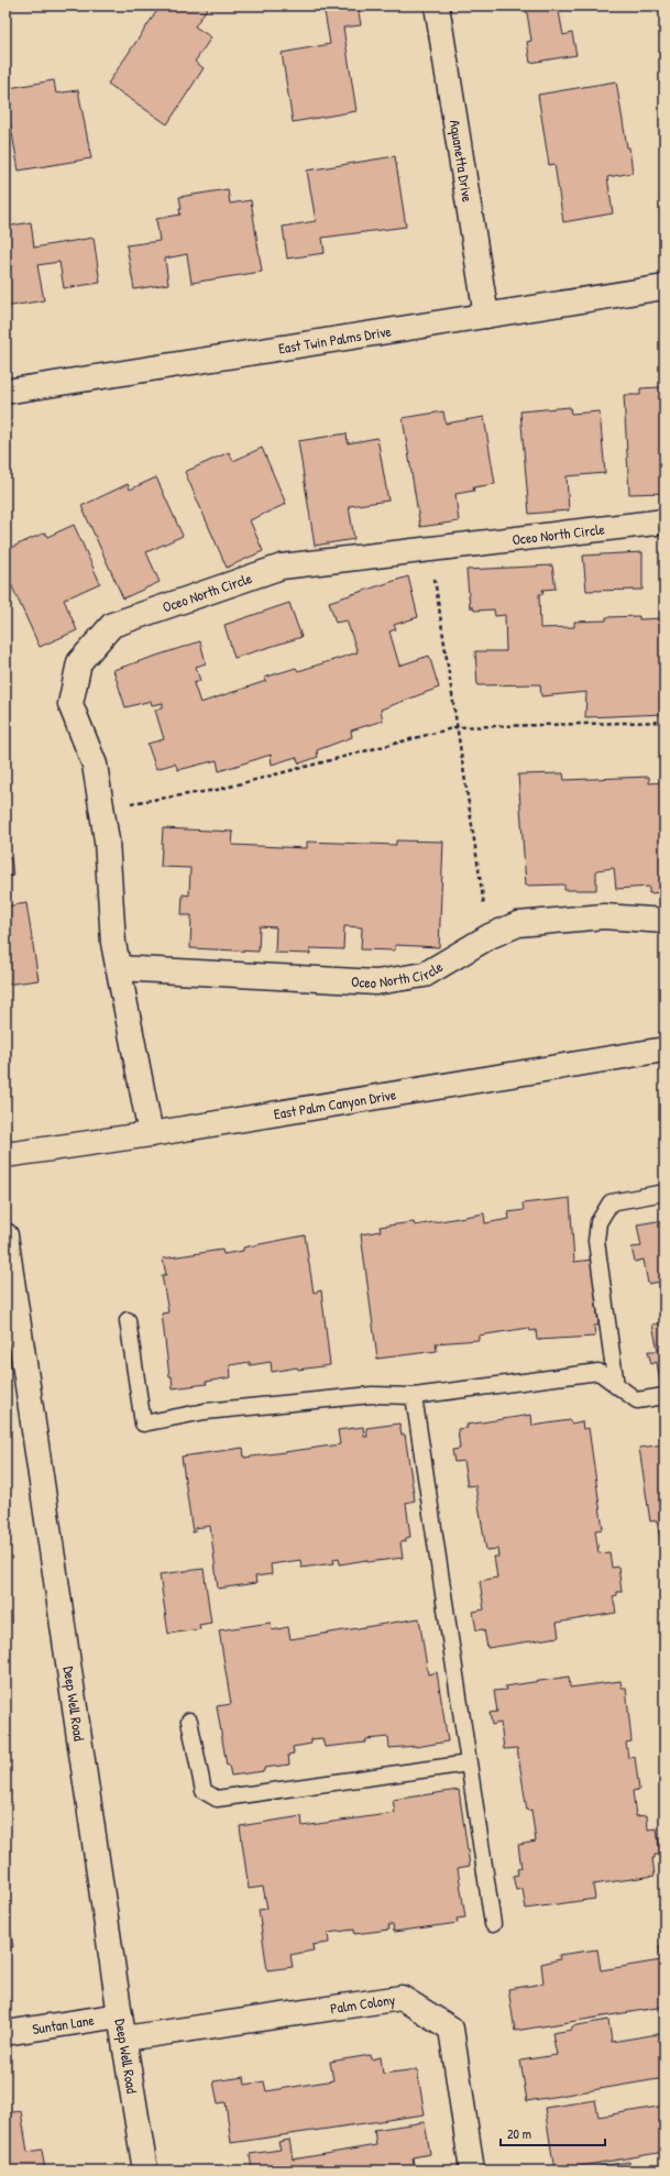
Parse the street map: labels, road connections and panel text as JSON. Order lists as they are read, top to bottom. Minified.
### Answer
{"streets":{"street":["Aquanetta Drive","East Twin Palms Drive","Oceo North Circle","East Palm Canyon Drive","Deep Well Road","Palm Colony","Suntan Lane"]},"crossings":[["Aquanetta Drive","East Twin Palms Drive"],["Oceo North Circle","East Palm Canyon Drive"],["Deep Well Road","Palm Colony"],["Deep Well Road","Suntan Lane"]],"scale_bar":"20 m"}
